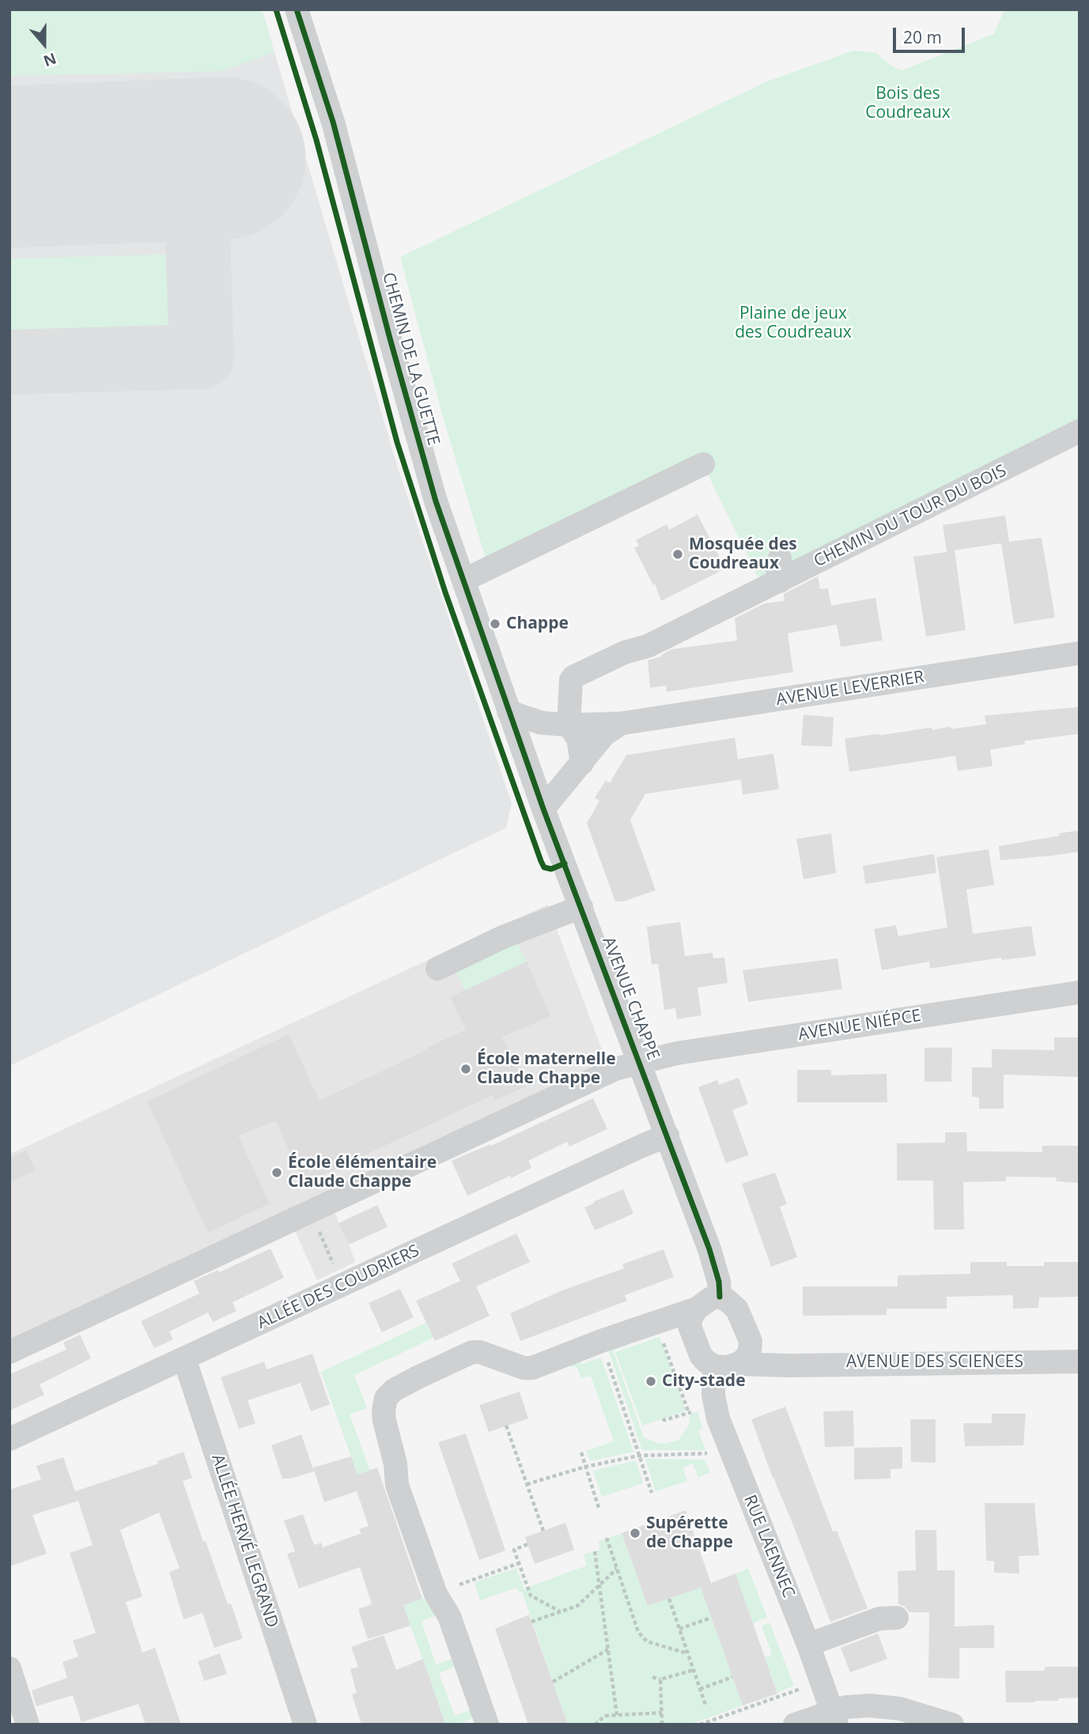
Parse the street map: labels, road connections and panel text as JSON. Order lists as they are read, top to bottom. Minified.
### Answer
{"streets":{"street":["CHEMIN DE LA GUETTE","CHEMIN DU TOUR DU BOIS","AVENUE LEVERRIER","AVENUE CHAPPE","AVENUE NIÉPCE","ALLÉE DES COUDRIERS","AVENUE DES SCIENCES","ALLÉE HERVÉ LEGRAND","RUE LAENNEC"]},"crossings":[["CHEMIN DE LA GUETTE","AVENUE LEVERRIER"],["CHEMIN DE LA GUETTE","AVENUE CHAPPE"],["CHEMIN DU TOUR DU BOIS","AVENUE LEVERRIER"],["AVENUE LEVERRIER","AVENUE CHAPPE"],["AVENUE CHAPPE","AVENUE NIÉPCE"],["AVENUE CHAPPE","ALLÉE DES COUDRIERS"],["AVENUE CHAPPE","AVENUE DES SCIENCES"],["AVENUE CHAPPE","RUE LAENNEC"],["ALLÉE DES COUDRIERS","ALLÉE HERVÉ LEGRAND"],["AVENUE DES SCIENCES","RUE LAENNEC"]],"parks":["Bois des Coudreaux","Plaine de jeux des Coudreaux"],"places":["Mosquée des Coudreaux","Chappe","École maternelle Claude Chappe","École élémentaire Claude Chappe","City-stade","Supérette de Chappe"],"scale_bar":"20 m","north":"bottom"}
